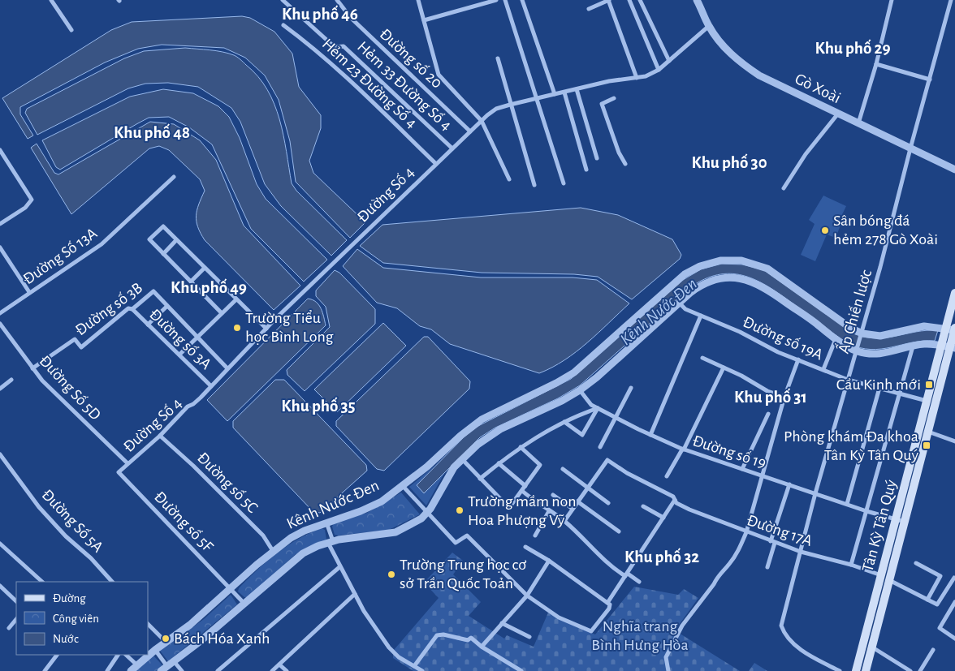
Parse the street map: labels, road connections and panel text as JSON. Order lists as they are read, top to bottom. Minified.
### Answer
{"streets":{"main road":["Tân Kỳ Tân Quý"],"street":["Đường số 20","Hẻm 23 Đường Số 4","Hẻm 33 Đường Số 4","Gò Xoài","Đường Số 4","Đường Số 13A","Đường số 3B","Ấp Chiến lược","Đường số 19A","Đường số 3A","Đường Số 5D","Đường số 19","Đường số 5C","Kênh Nước Đen","Đường Số 5A","Đường số 5F","Đường 17A"]},"crossings":[["Đường số 20","Đường Số 4"],["Hẻm 23 Đường Số 4","Đường Số 4"],["Hẻm 33 Đường Số 4","Đường Số 4"],["Gò Xoài","Đường Số 4"],["Gò Xoài","Ấp Chiến lược"],["Đường Số 4","Đường số 3B"],["Đường Số 4","Đường số 3A"],["Đường Số 4","Đường Số 5D"],["Đường Số 4","Đường số 5C"],["Đường Số 4","Đường số 5F"],["Đường số 3B","Đường số 3A"],["Đường số 3B","Đường Số 5D"],["Ấp Chiến lược","Đường số 19A"],["Ấp Chiến lược","Đường số 19"],["Ấp Chiến lược","Kênh Nước Đen"],["Ấp Chiến lược","Đường 17A"],["Đường số 19A","Kênh Nước Đen"],["Đường số 19A","Tân Kỳ Tân Quý"],["Đường số 19","Kênh Nước Đen"],["Đường số 19","Tân Kỳ Tân Quý"],["Đường số 5C","Kênh Nước Đen"],["Kênh Nước Đen","Đường số 5F"],["Kênh Nước Đen","Tân Kỳ Tân Quý"],["Tân Kỳ Tân Quý","Đường 17A"]],"districts":["Khu phố 46","Khu phố 29","Khu phố 48","Khu phố 30","Khu phố 49","Khu phố 31","Khu phố 35","Khu phố 32"],"water":["Kênh Nước Đen"],"parks":["Nghĩa trang Bình Hưng Hòa"],"places":{"other":["Sân bóng đá hẻm 278 Gò Xoài","Trường Tiểu học Bình Long","Trường mầm non Hoa Phượng Vỹ","Trường Trung học cơ sở Trần Quốc Toản","Bách Hóa Xanh"],"transit":["Cầu Kinh mới","Phòng khám Đa khoa Tân Kỳ Tân Quý"]},"legend":["Đường","Công viên","Nước"]}
